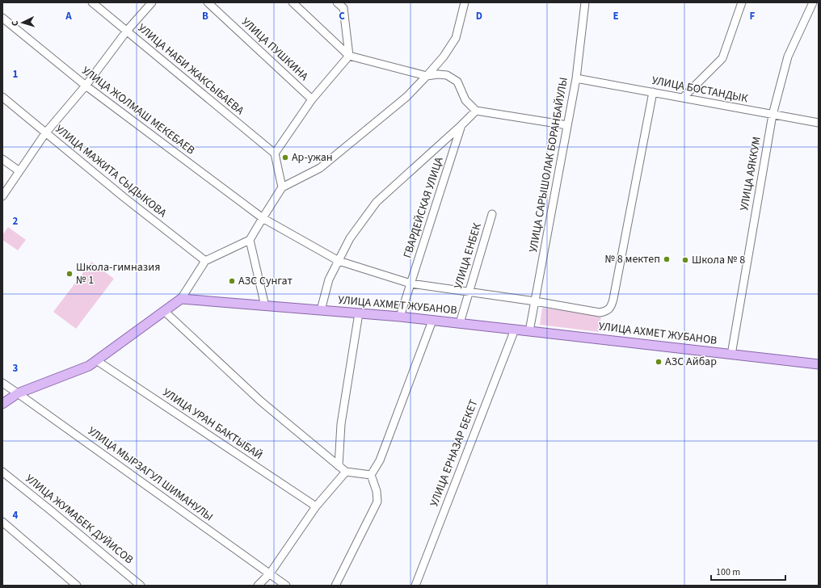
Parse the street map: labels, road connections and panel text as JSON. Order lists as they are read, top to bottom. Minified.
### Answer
{"streets":{"main road":["УЛИЦА АХМЕТ ЖУБАНОВ"],"street":["УЛИЦА ПУШКИНА","УЛИЦА НАБИ ЖАКСЫБАЕВА","УЛИЦА БОСТАНДЫК","УЛИЦА ЖОЛМАШ МЕКЕБАЕВ","УЛИЦА САРЫШОЛАК БОРАНБАЙУЛЫ","УЛИЦА МАЖИТА СЫДЫКОВА","УЛИЦА АЯККУМ","ГВАРДЕЙСКАЯ УЛИЦА","УЛИЦА ЕНБЕК","УЛИЦА УРАН БАКТЫБАЙ","УЛИЦА ЕРНАЗАР БЕКЕТ","УЛИЦА МЫРЗАГУЛ ШИМАНУЛЫ","УЛИЦА ЖУМАБЕК ДУЙИСОВ"]},"crossings":[["УЛИЦА БОСТАНДЫК","УЛИЦА ЖОЛМАШ МЕКЕБАЕВ"],["УЛИЦА БОСТАНДЫК","УЛИЦА САРЫШОЛАК БОРАНБАЙУЛЫ"],["УЛИЦА БОСТАНДЫК","УЛИЦА АЯККУМ"],["УЛИЦА ЖОЛМАШ МЕКЕБАЕВ","УЛИЦА САРЫШОЛАК БОРАНБАЙУЛЫ"],["УЛИЦА ЖОЛМАШ МЕКЕБАЕВ","ГВАРДЕЙСКАЯ УЛИЦА"],["УЛИЦА ЖОЛМАШ МЕКЕБАЕВ","УЛИЦА ЕНБЕК"],["УЛИЦА САРЫШОЛАК БОРАНБАЙУЛЫ","УЛИЦА АХМЕТ ЖУБАНОВ"],["УЛИЦА АЯККУМ","УЛИЦА АХМЕТ ЖУБАНОВ"],["ГВАРДЕЙСКАЯ УЛИЦА","УЛИЦА АХМЕТ ЖУБАНОВ"],["УЛИЦА ЕНБЕК","УЛИЦА АХМЕТ ЖУБАНОВ"],["УЛИЦА АХМЕТ ЖУБАНОВ","УЛИЦА ЕРНАЗАР БЕКЕТ"]],"places":["Ар-ужан","№ 8 мектеп","Школа № 8","Школа-гимназия № 1","АЗС Сунгат","АЗС Айбар"],"scale_bar":"100 m","north":"left","grid":{"columns":["A","B","C","D","E","F"],"rows":["1","2","3","4"]}}
